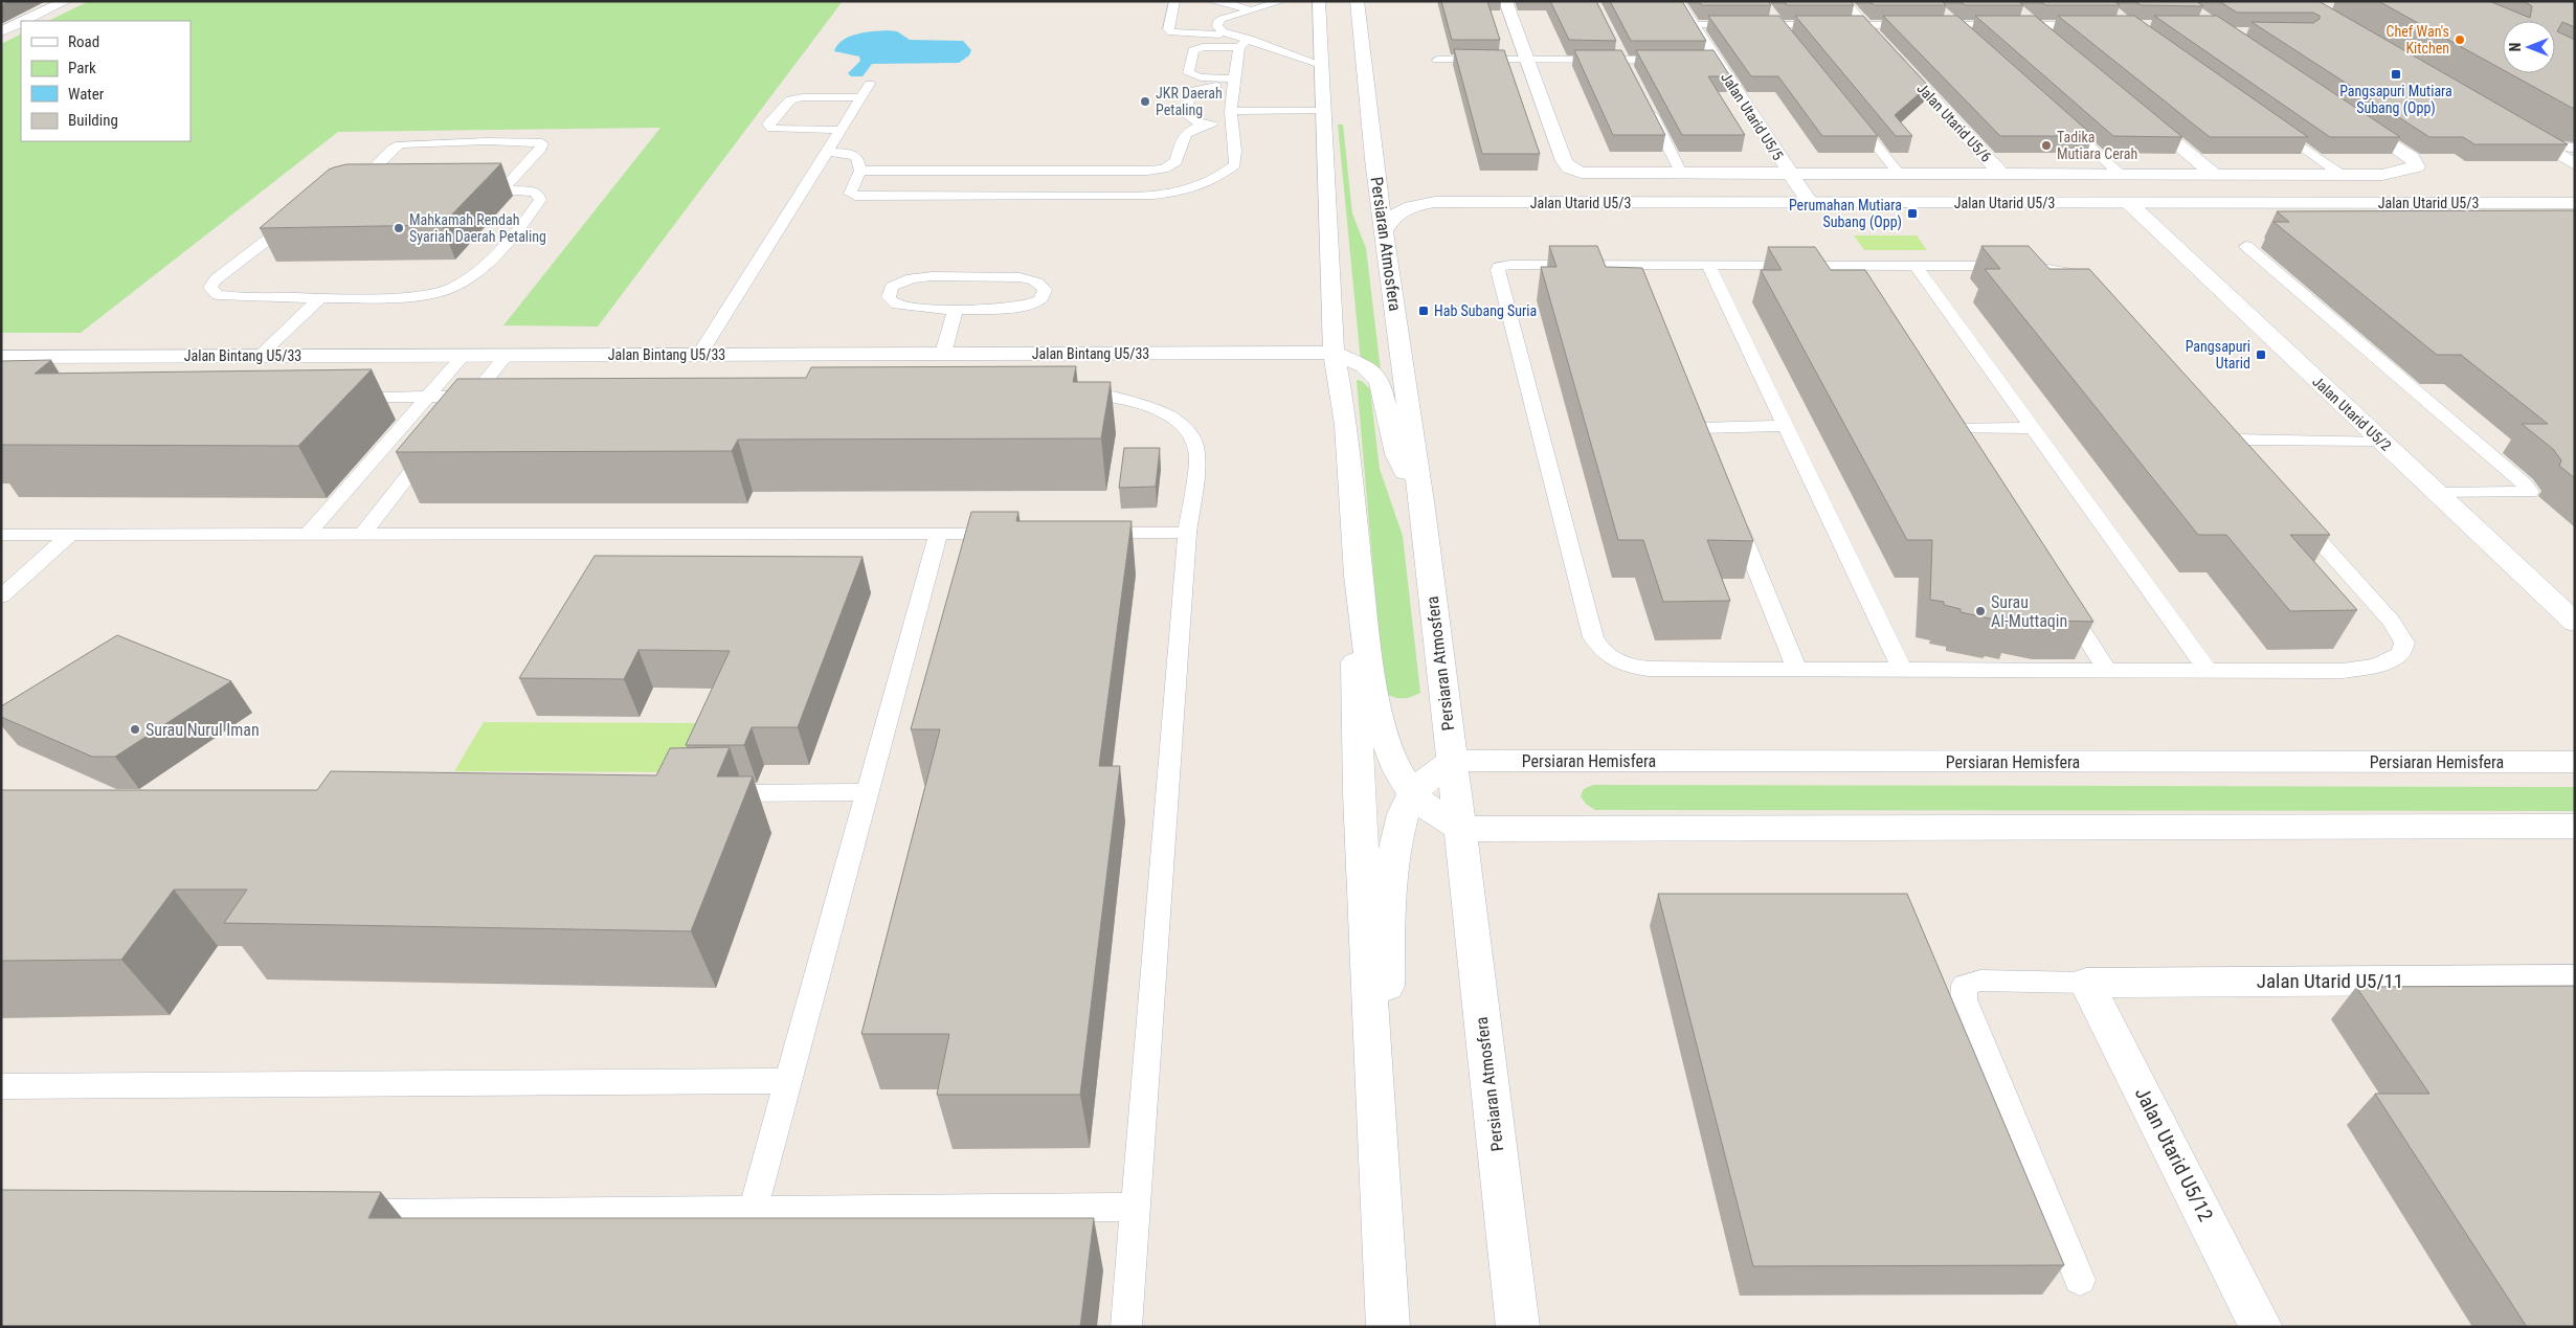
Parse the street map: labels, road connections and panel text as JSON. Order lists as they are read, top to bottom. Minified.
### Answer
{"streets":{"street":["Jalan Utarid U5/5","Jalan Utarid U5/6","Jalan Utarid U5/3","Persiaran Atmosfera","Jalan Bintang U5/33","Jalan Utarid U5/2","Persiaran Hemisfera","Jalan Utarid U5/11","Jalan Utarid U5/12"]},"crossings":[["Jalan Utarid U5/5","Jalan Utarid U5/3"],["Jalan Utarid U5/3","Jalan Utarid U5/2"],["Persiaran Atmosfera","Jalan Bintang U5/33"],["Persiaran Atmosfera","Persiaran Hemisfera"],["Jalan Utarid U5/11","Jalan Utarid U5/12"]],"places":{"other":["Chef Wan's Kitchen","JKR Daerah Petaling","Tadika Mutiara Cerah","Mahkamah Rendah Syariah Daerah Petaling","Surau Al-Muttaqin","Surau Nurul Iman"],"transit":["Pangsapuri Mutiara Subang (Opp)","Perumahan Mutiara Subang (Opp)","Hab Subang Suria","Pangsapuri Utarid"]},"legend":["Road","Park","Water","Building"],"north":"left"}
